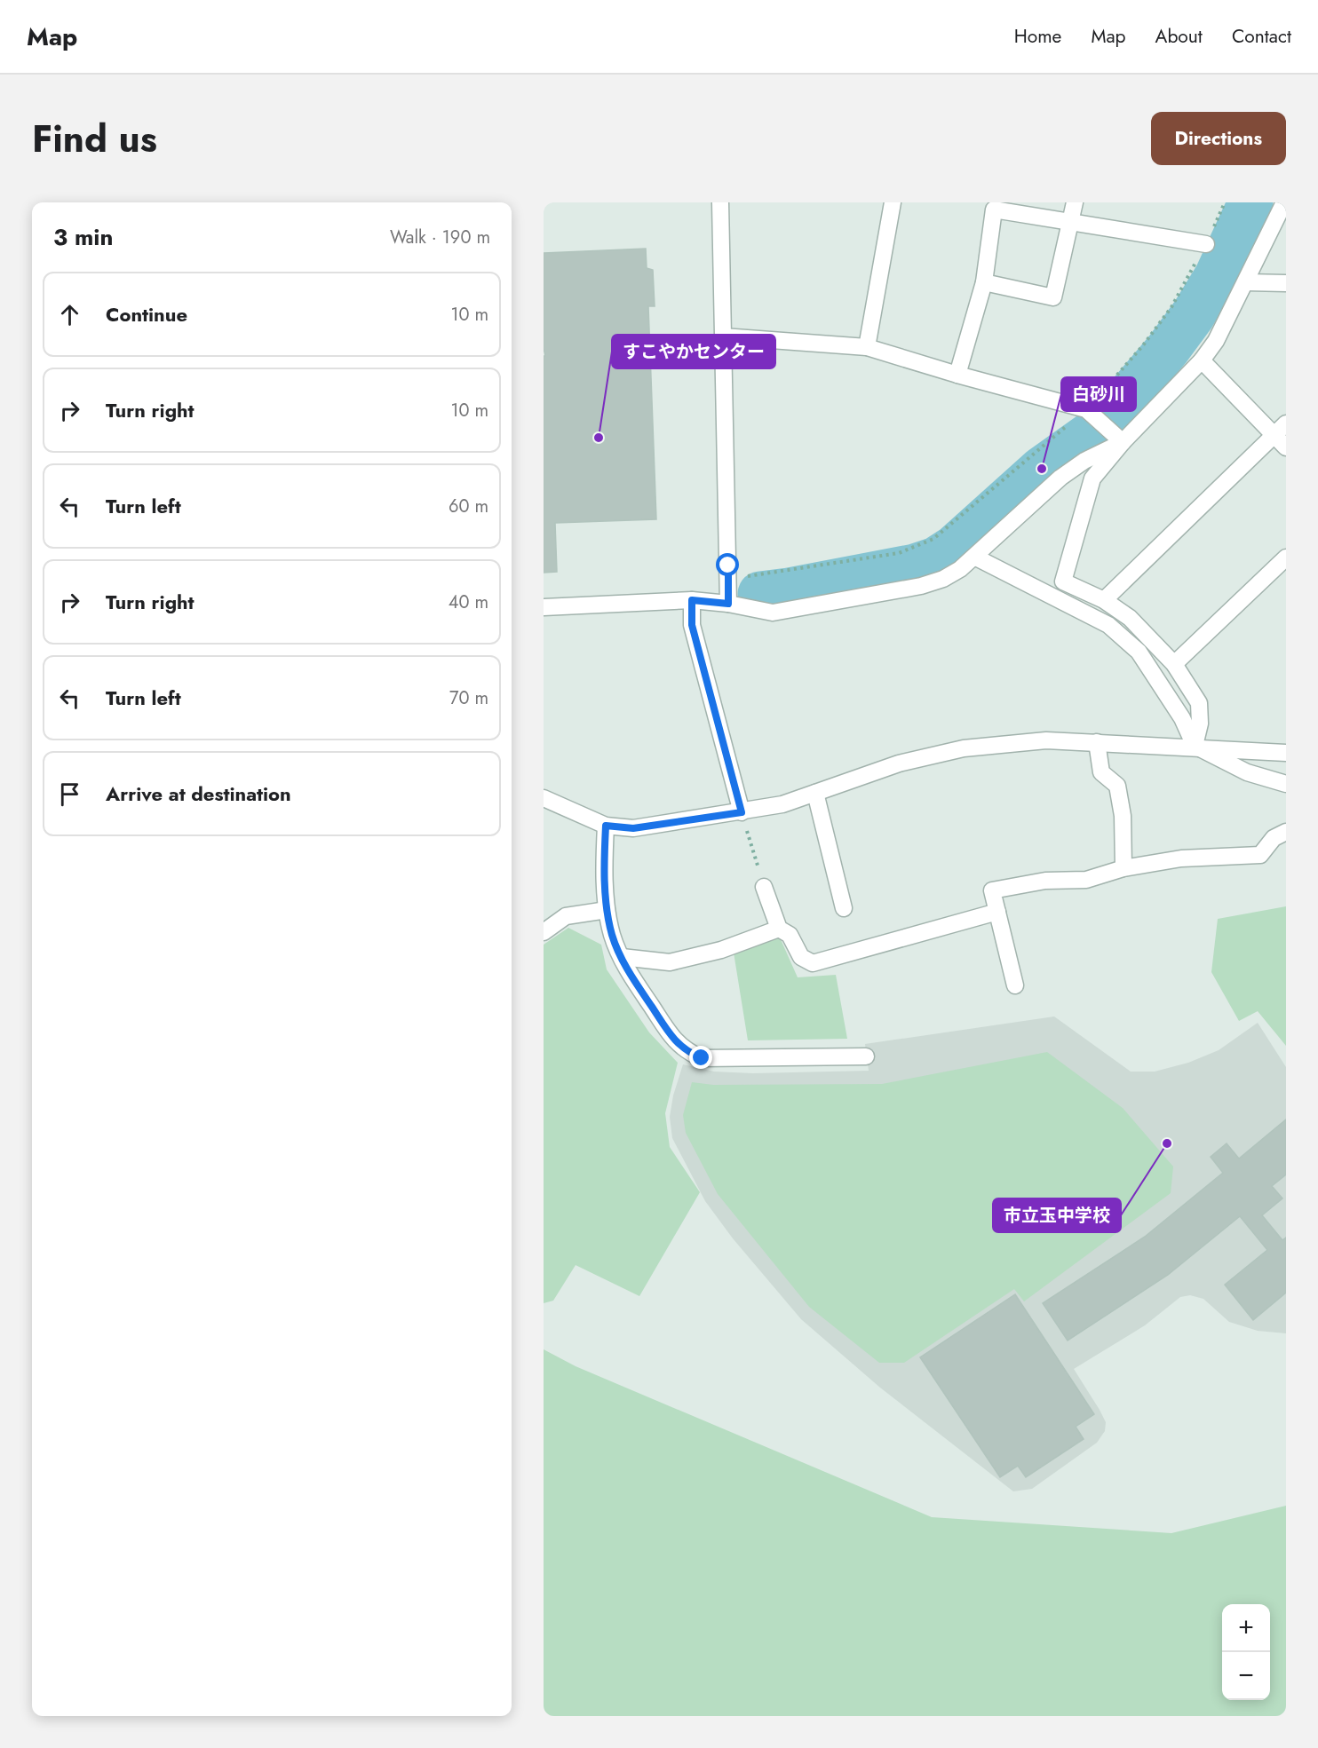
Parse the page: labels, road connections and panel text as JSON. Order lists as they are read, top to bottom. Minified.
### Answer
{"places":["すこやかセンター","白砂川","市立玉中学校"],"page":{"header":"Map","nav":["Home","Map","About","Contact"],"title":"Find us","buttons":"Directions","heading":["3 min","Walk · 190 m"],"list":[["Continue","10 m"],["Turn right","10 m"],["Turn left","60 m"],["Turn right","40 m"],["Turn left","70 m"],"Arrive at destination"],"map_buttons":["+","−"]}}
